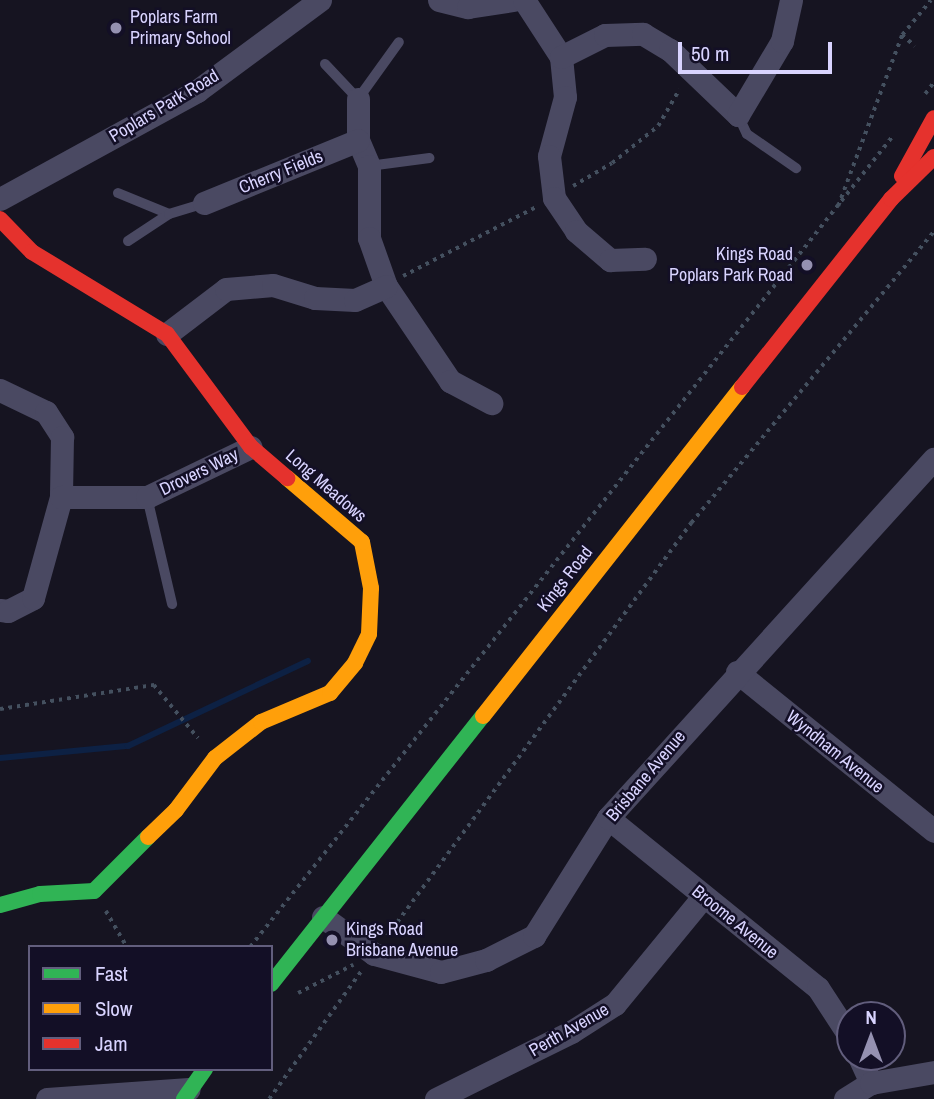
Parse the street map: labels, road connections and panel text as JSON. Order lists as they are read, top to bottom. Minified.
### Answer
{"streets":{"street":["Poplars Park Road","Cherry Fields","Drovers Way","Long Meadows","Kings Road","Wyndham Avenue","Brisbane Avenue","Broome Avenue","Perth Avenue"]},"crossings":[["Drovers Way","Long Meadows"],["Kings Road","Brisbane Avenue"],["Wyndham Avenue","Brisbane Avenue"],["Brisbane Avenue","Broome Avenue"],["Broome Avenue","Perth Avenue"]],"places":["Poplars Farm Primary School","Kings Road Poplars Park Road","Kings Road Brisbane Avenue"],"legend":["Fast","Slow","Jam"],"scale_bar":"50 m","north":"top"}
